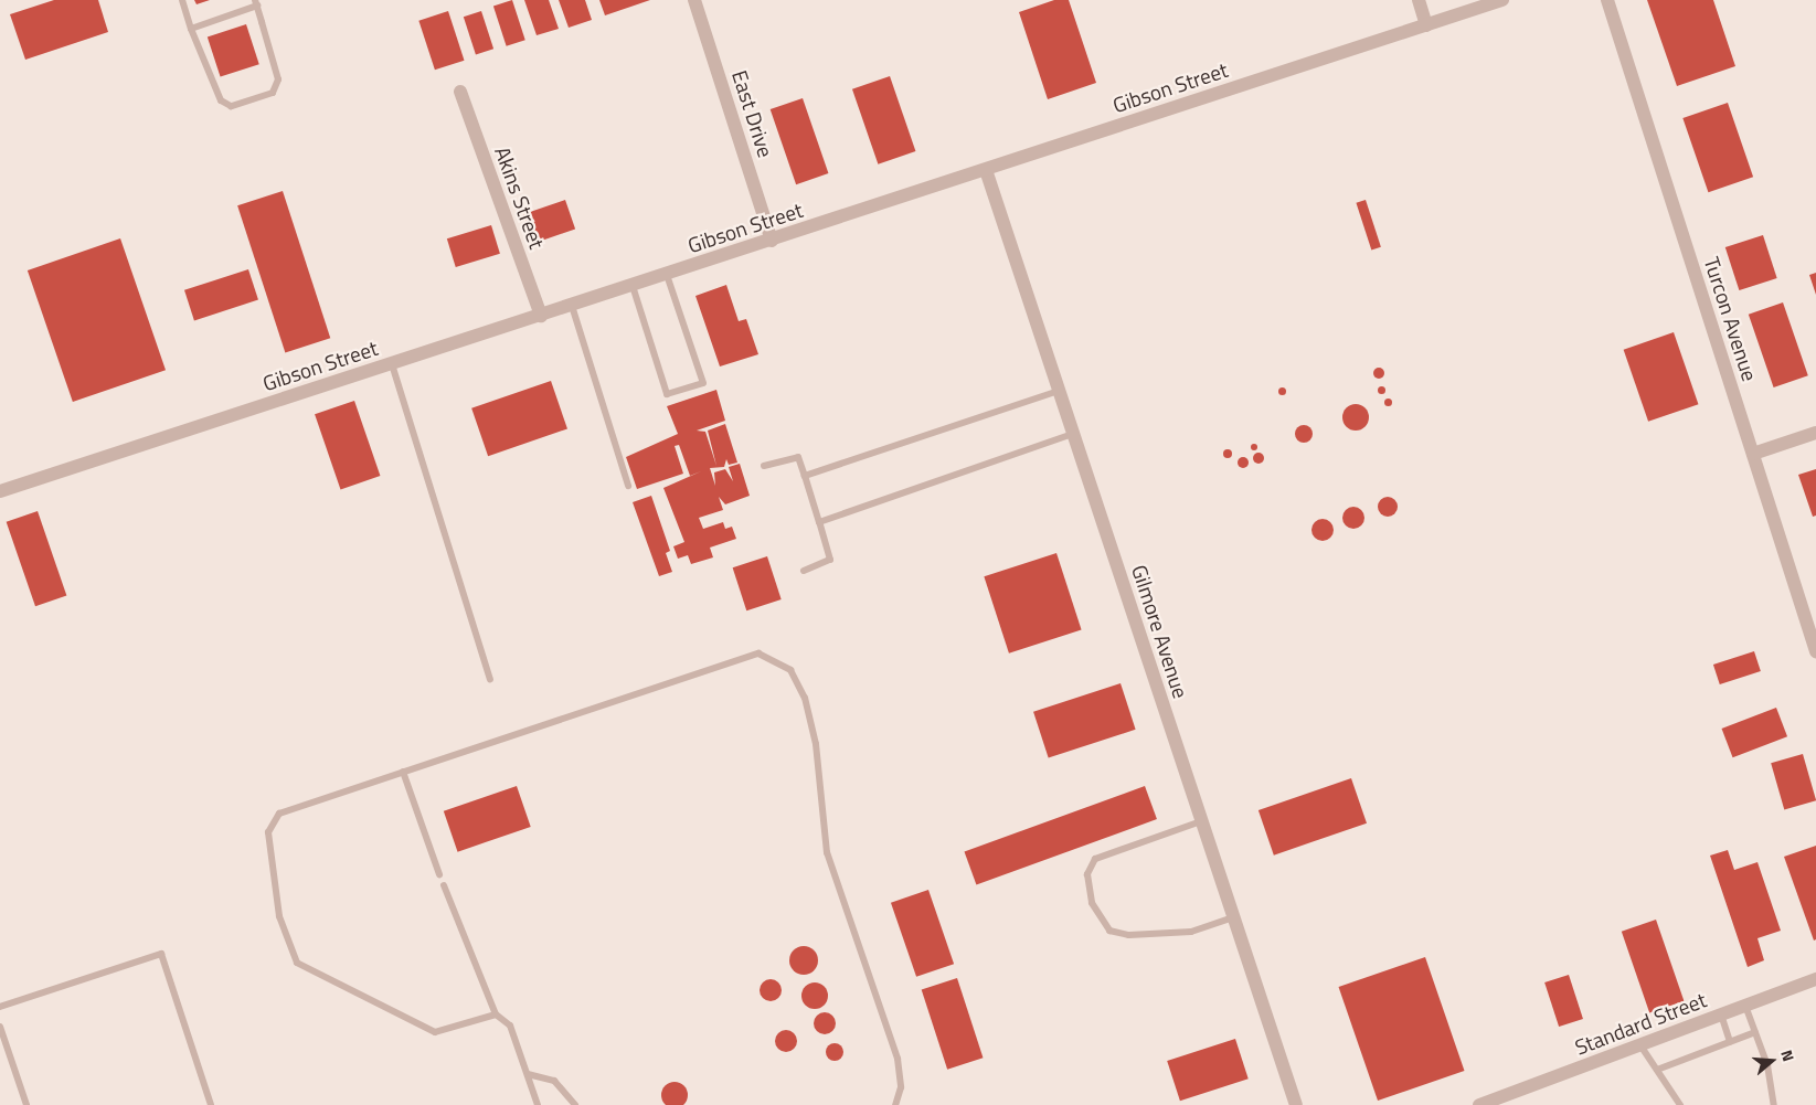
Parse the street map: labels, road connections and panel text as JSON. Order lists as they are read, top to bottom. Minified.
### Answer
{"streets":{"street":["Gibson Street","East Drive","Akins Street","Turcon Avenue","Gilmore Avenue","Standard Street"]},"crossings":[["Gibson Street","East Drive"],["Gibson Street","Akins Street"],["Gibson Street","Gilmore Avenue"]],"north":"right"}
